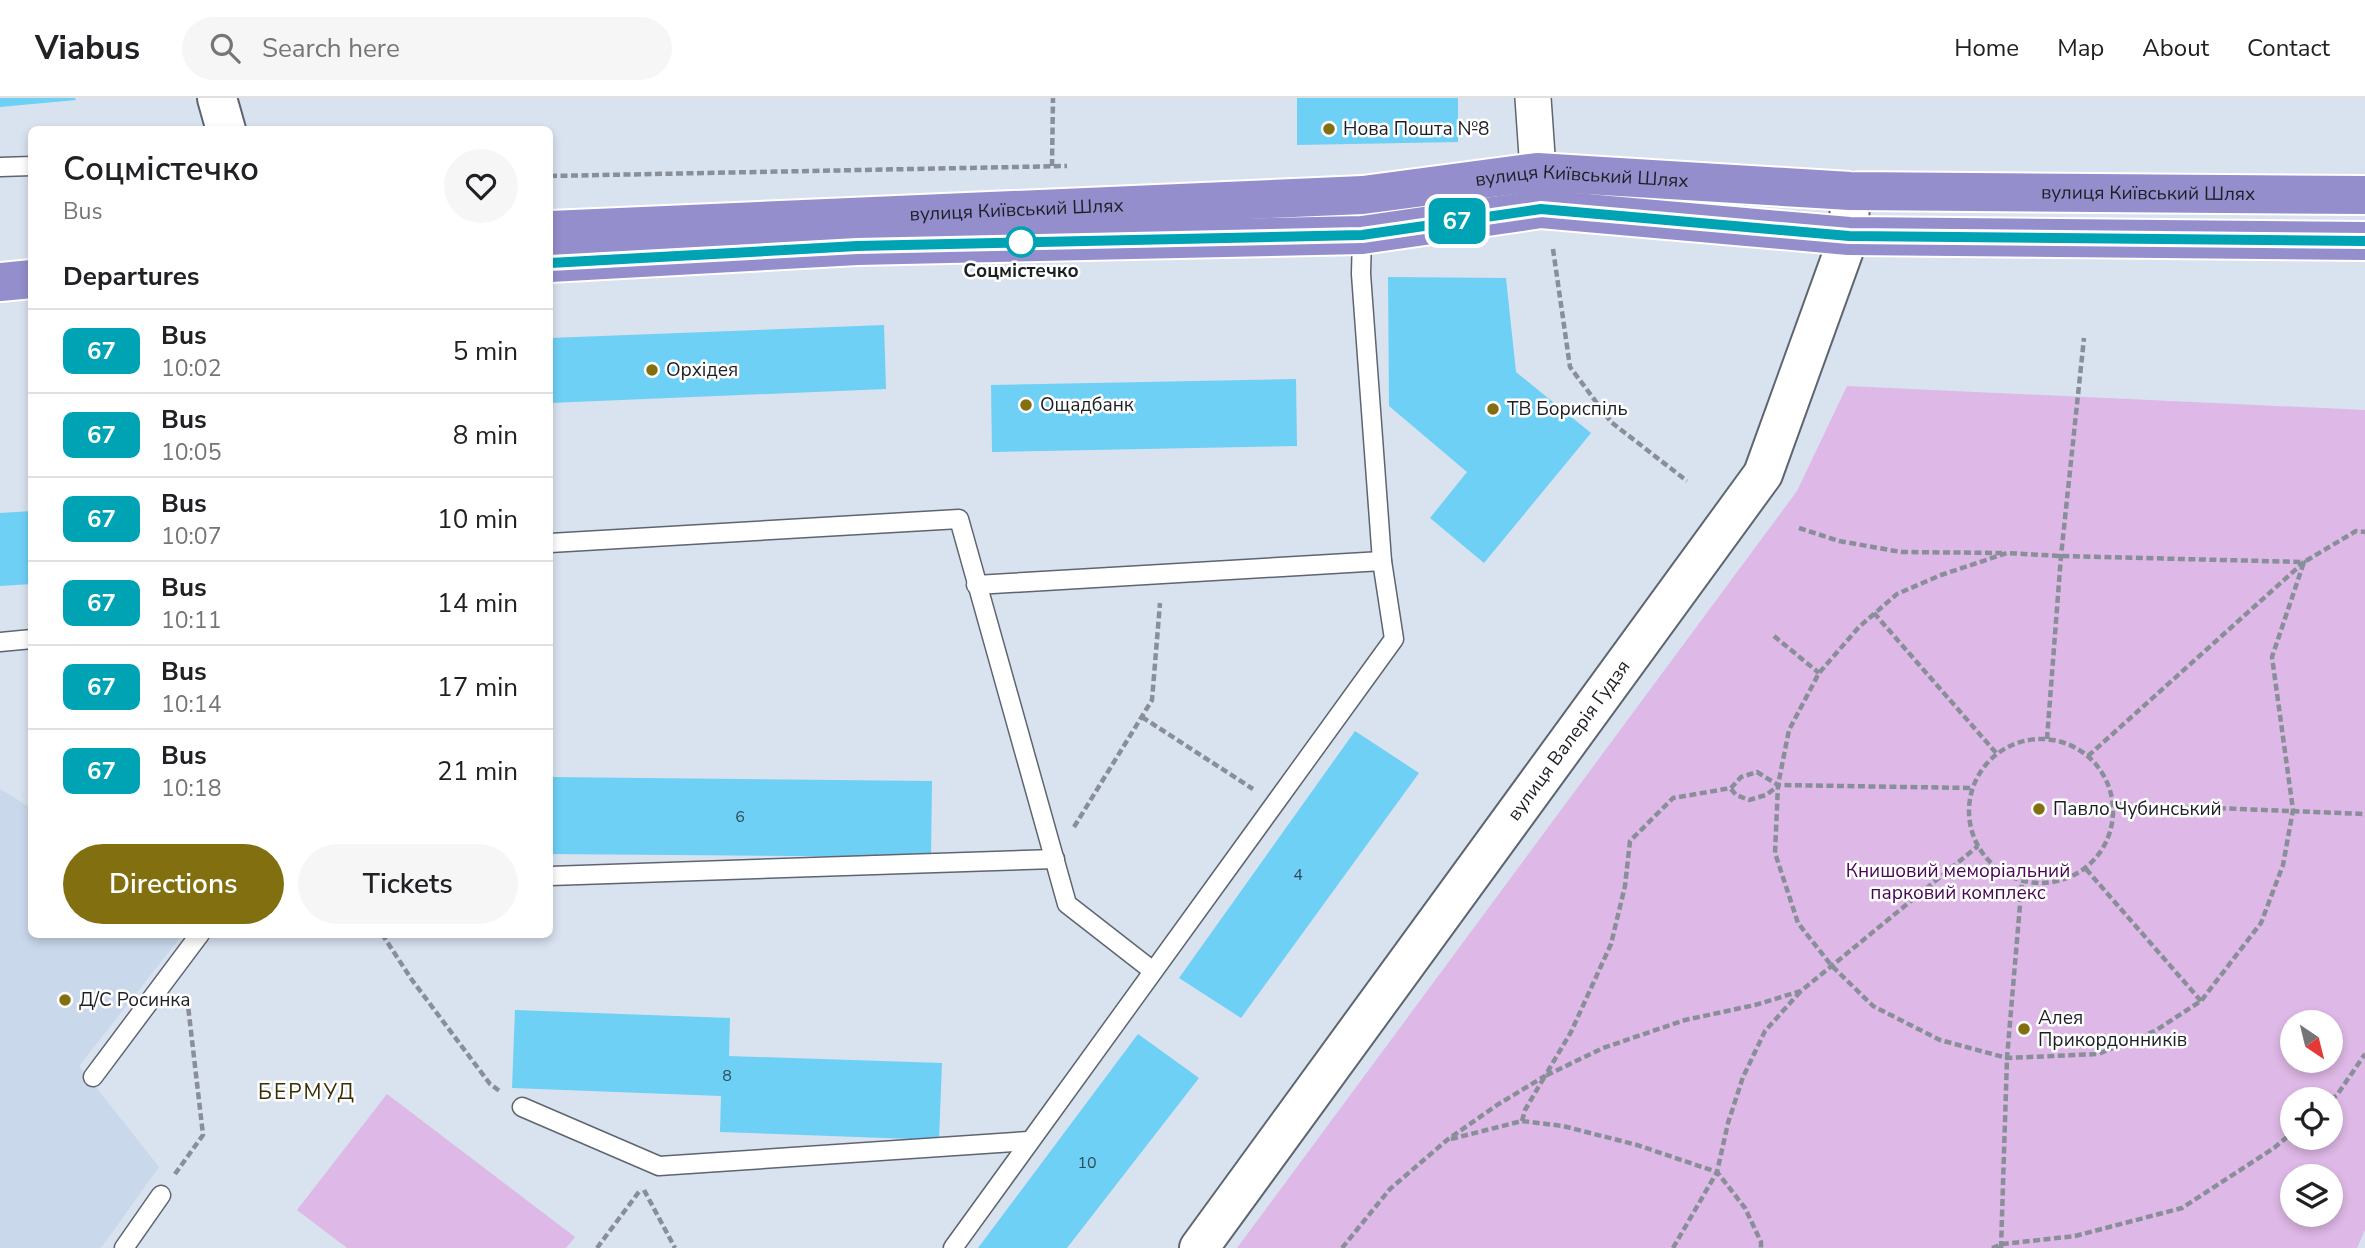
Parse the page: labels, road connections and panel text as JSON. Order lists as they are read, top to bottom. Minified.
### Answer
{"streets":{"highway":["вулиця Київський Шлях"],"street":["вулиця Валерія Гудзя"]},"crossings":[["вулиця Київський Шлях","вулиця Валерія Гудзя"]],"districts":["БЕРМУД"],"parks":["Книшовий меморіальний парковий комплекс"],"places":["Нова Пошта №8","Соцмістечко","Орхідея","Ощадбанк","ТВ Бориспіль","Павло Чубинський","Д/С Росинка","Алея Прикордонників"],"lines":["bus line 67"],"house_numbers":["6","4","8","10"],"north":"bottom right","page":{"header":"Viabus","search":"Search here","nav":["Home","Map","About","Contact"],"on_map":"67","heading":[["Соцмістечко","Bus"],"Departures"],"list":[{"mark":"67","name":"Bus","note":"10:02","value":"5 min"},{"mark":"67","name":"Bus","note":"10:05","value":"8 min"},{"mark":"67","name":"Bus","note":"10:07","value":"10 min"},{"mark":"67","name":"Bus","note":"10:11","value":"14 min"},{"mark":"67","name":"Bus","note":"10:14","value":"17 min"},{"mark":"67","name":"Bus","note":"10:18","value":"21 min"}],"buttons":["Directions","Tickets"]}}
